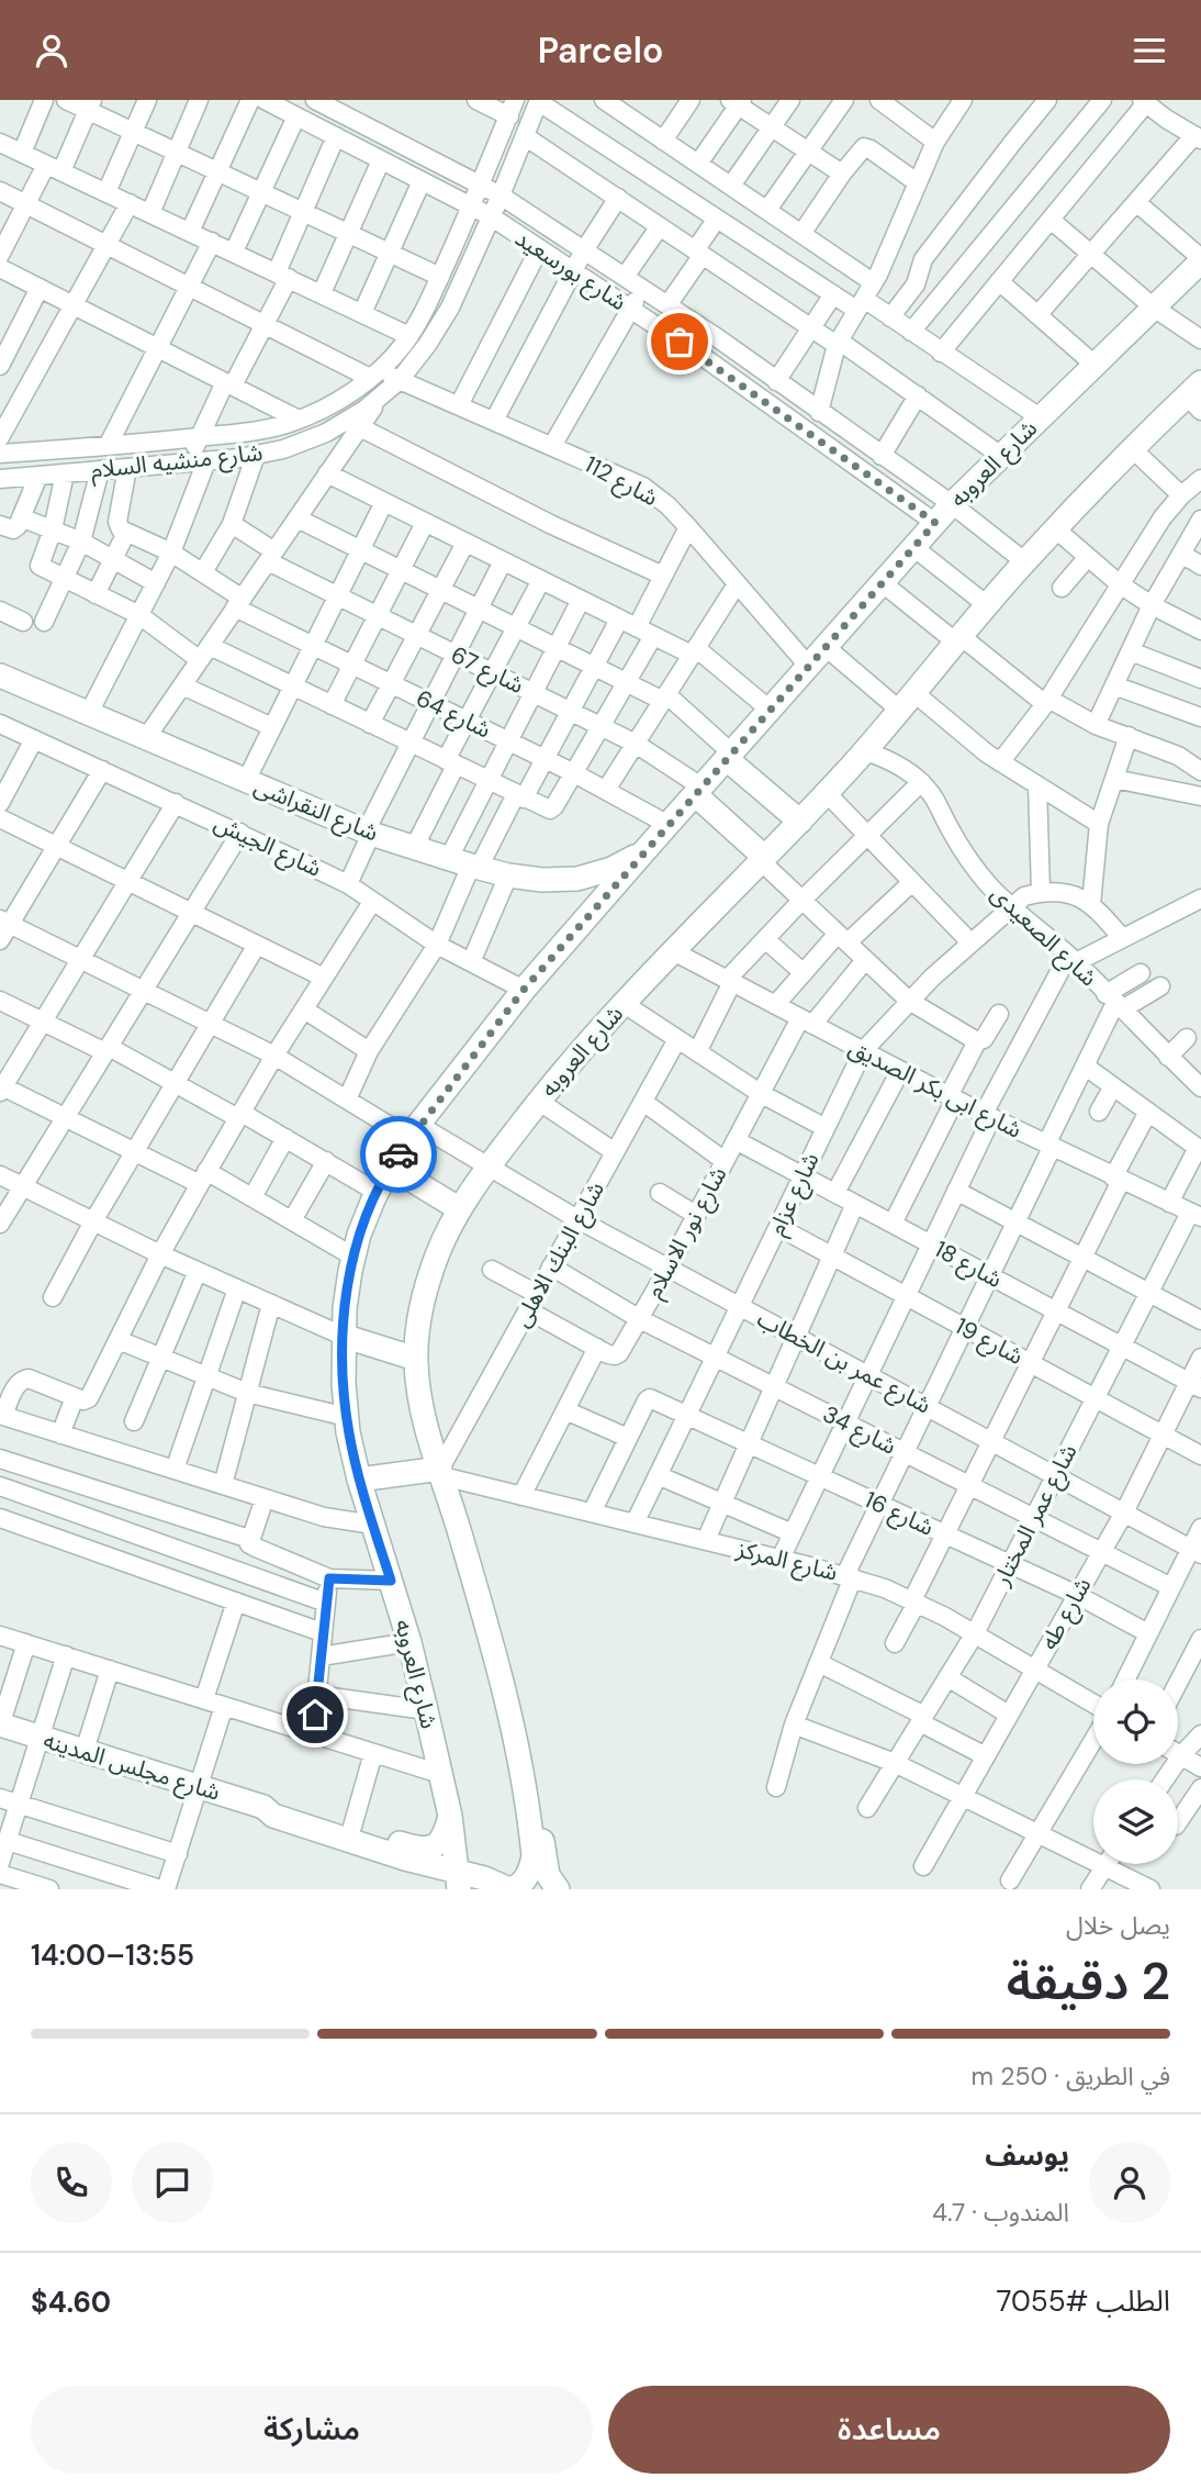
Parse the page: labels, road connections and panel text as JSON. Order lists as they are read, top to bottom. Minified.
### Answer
{"streets":{"street":["شارع بورسعيد","شارع منشيه السلام","شارع العروبه","شارع 112","شارع 67","شارع 64","شارع النقراشى","شارع الجيش","شارع الصعيدى","شارع ابى بكر الصديق","شارع عزام","شارع نور الاسلام","شارع البنك الاهلى","شارع 18","شارع 19","شارع عمر بن الخطاب","شارع 34","شارع 16","شارع عمر المختار","شارع المركز","شارع طه","شارع مجلس المدينه"]},"crossings":[["شارع بورسعيد","شارع منشيه السلام"],["شارع بورسعيد","شارع العروبه"],["شارع منشيه السلام","شارع 112"],["شارع العروبه","شارع 112"],["شارع العروبه","شارع 67"],["شارع العروبه","شارع 64"],["شارع العروبه","شارع النقراشى"],["شارع العروبه","شارع الجيش"],["شارع العروبه","شارع الصعيدى"],["شارع العروبه","شارع ابى بكر الصديق"],["شارع العروبه","شارع البنك الاهلى"],["شارع العروبه","شارع عمر بن الخطاب"],["شارع العروبه","شارع المركز"],["شارع العروبه","شارع مجلس المدينه"],["شارع الصعيدى","شارع عزام"],["شارع ابى بكر الصديق","شارع عزام"],["شارع ابى بكر الصديق","شارع نور الاسلام"],["شارع ابى بكر الصديق","شارع عمر المختار"],["شارع عزام","شارع 18"],["شارع عزام","شارع 19"],["شارع عزام","شارع عمر بن الخطاب"],["شارع عزام","شارع 34"],["شارع عزام","شارع 16"],["شارع عزام","شارع المركز"],["شارع نور الاسلام","شارع 18"],["شارع نور الاسلام","شارع عمر بن الخطاب"],["شارع نور الاسلام","شارع 34"],["شارع البنك الاهلى","شارع عمر بن الخطاب"],["شارع البنك الاهلى","شارع 34"],["شارع البنك الاهلى","شارع المركز"],["شارع 18","شارع عمر المختار"],["شارع 18","شارع طه"],["شارع 19","شارع عمر المختار"],["شارع 19","شارع طه"],["شارع عمر بن الخطاب","شارع عمر المختار"],["شارع عمر بن الخطاب","شارع طه"],["شارع 34","شارع عمر المختار"],["شارع 34","شارع طه"],["شارع 16","شارع عمر المختار"],["شارع 16","شارع طه"],["شارع عمر المختار","شارع المركز"],["شارع المركز","شارع طه"]],"page":{"header":"Parcelo","heading":["2 دقيقة","يصل خلال","13:55–14:00"],"panel":["يوسف","المندوب · 4.7","الطلب #7055","$4.60"],"bar":"في الطريق · 250 m","buttons":["مساعدة","مشاركة"]}}
